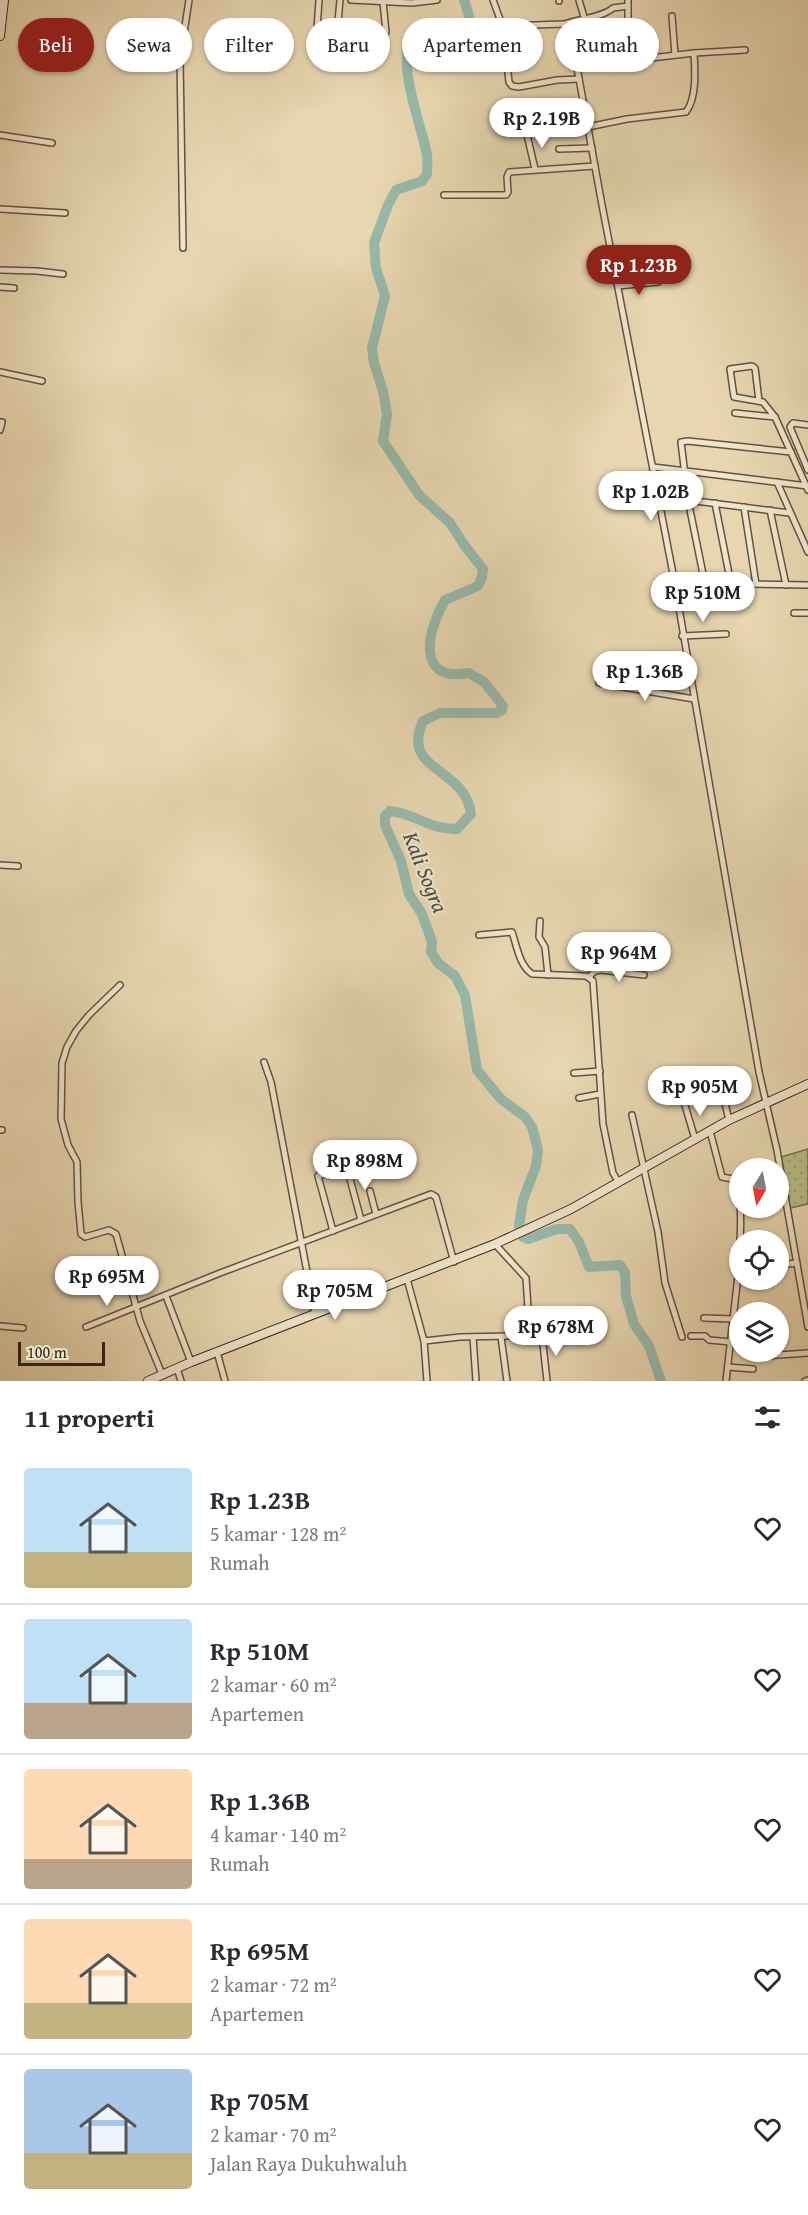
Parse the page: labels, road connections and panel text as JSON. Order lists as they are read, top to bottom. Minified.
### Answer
{"water":["Kali Sogra"],"scale_bar":"100 m","north":"bottom","page":{"chip":["Beli","Sewa","Filter","Baru","Apartemen","Rumah"],"price":["Rp 2.19B","Rp 1.23B","Rp 1.02B","Rp 510M","Rp 1.36B","Rp 964M","Rp 905M","Rp 898M","Rp 695M","Rp 705M","Rp 678M"],"scale":"100 m","heading":"11 properti","list":[{"name":"Rp 1.23B","note":"5 kamar · 128 m² · Rumah"},{"name":"Rp 510M","note":"2 kamar · 60 m² · Apartemen"},{"name":"Rp 1.36B","note":"4 kamar · 140 m² · Rumah"},{"name":"Rp 695M","note":"2 kamar · 72 m² · Apartemen"},{"name":"Rp 705M","note":"2 kamar · 70 m² · Jalan Raya Dukuhwaluh"}]}}
